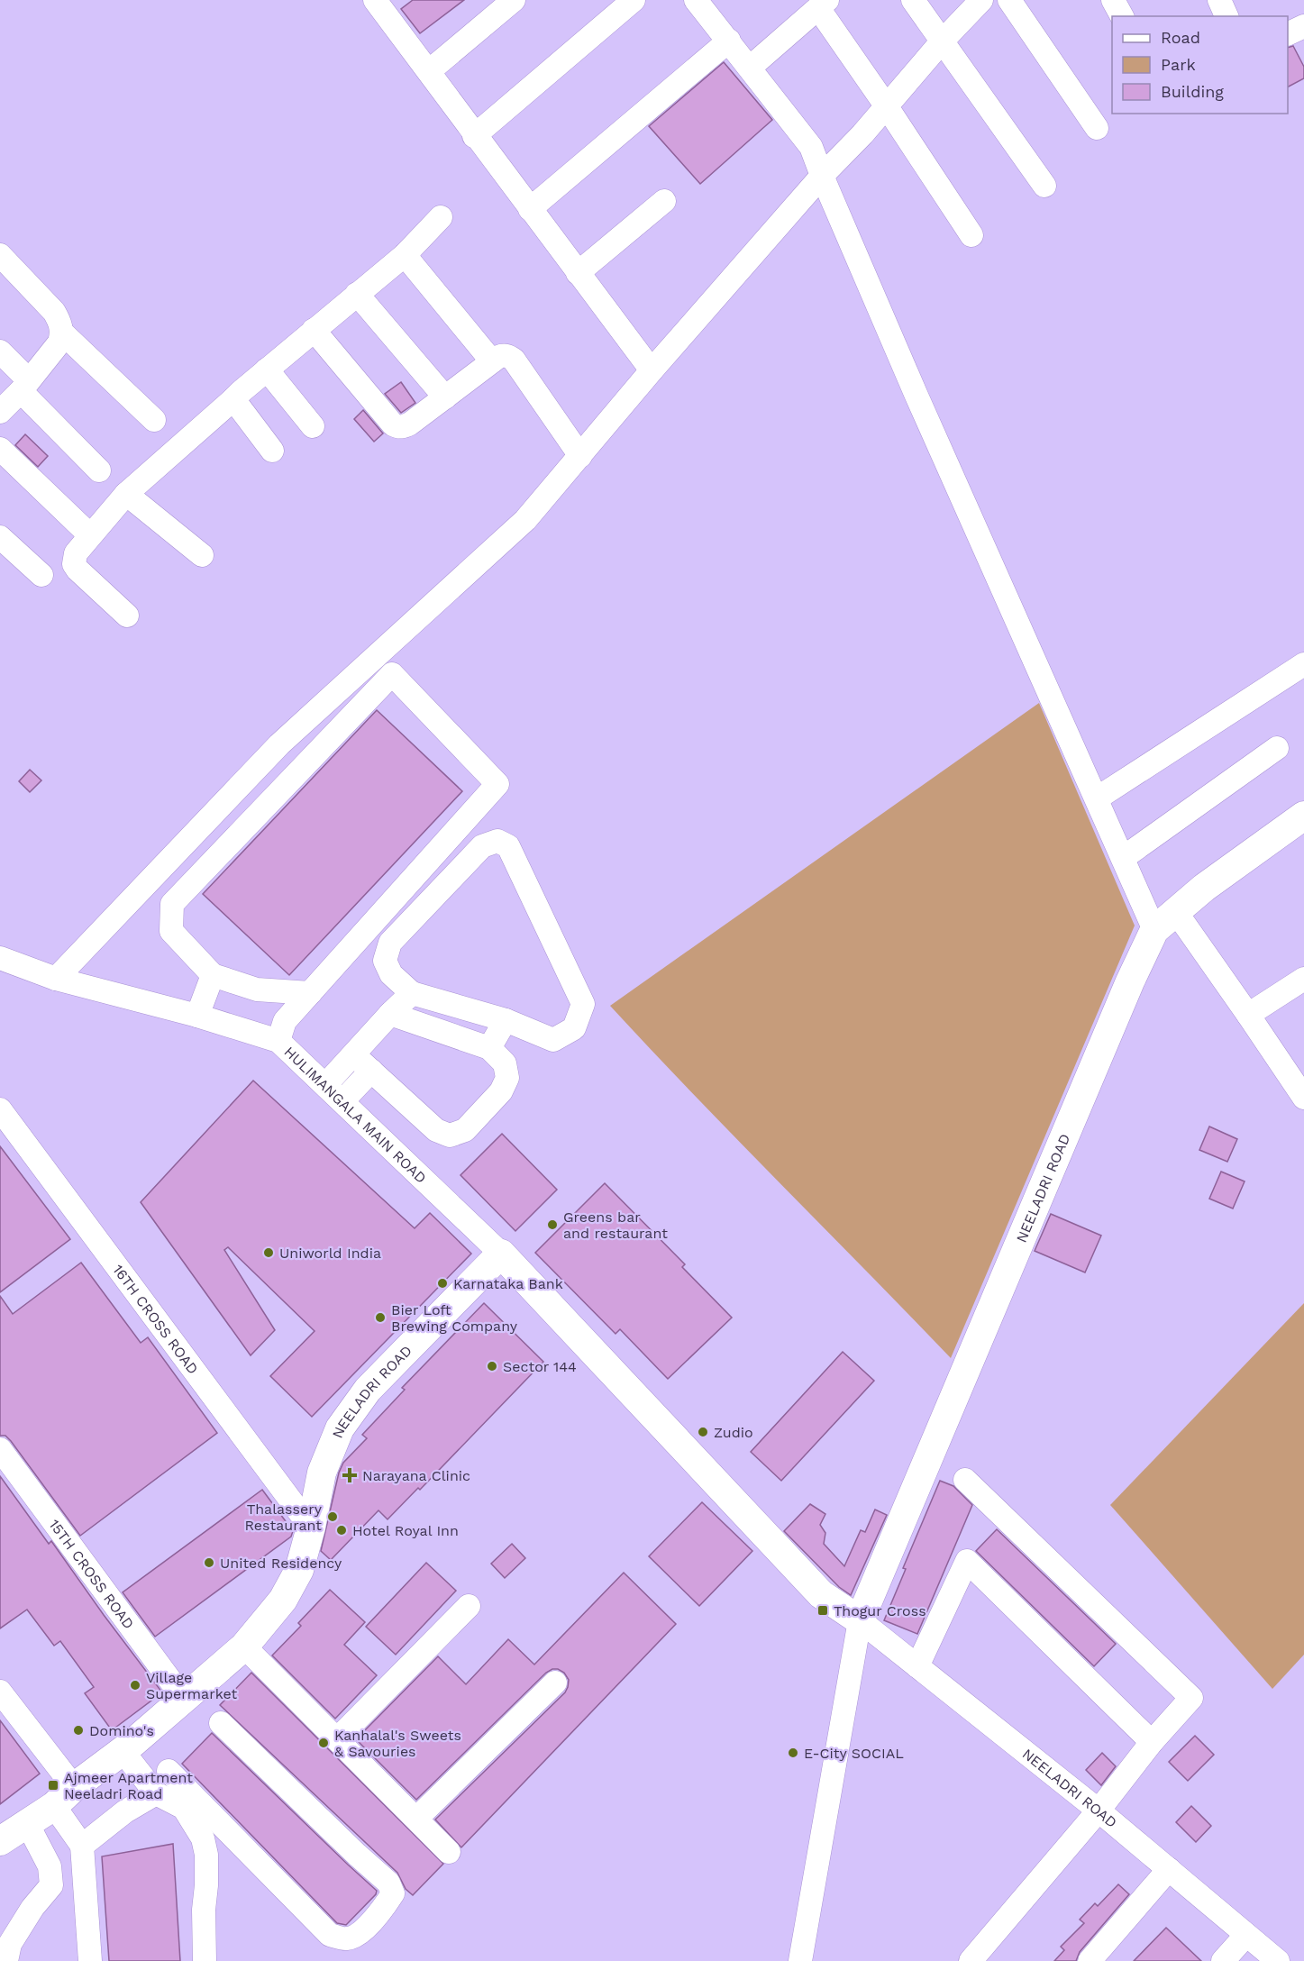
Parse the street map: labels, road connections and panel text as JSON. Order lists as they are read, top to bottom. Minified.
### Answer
{"streets":{"main road":["NEELADRI ROAD"],"street":["HULIMANGALA MAIN ROAD","16TH CROSS ROAD","15TH CROSS ROAD"]},"crossings":[["HULIMANGALA MAIN ROAD","NEELADRI ROAD"],["NEELADRI ROAD","16TH CROSS ROAD"],["NEELADRI ROAD","15TH CROSS ROAD"]],"places":{"other":["Greens bar and restaurant","Uniworld India","Karnataka Bank","Bier Loft Brewing Company","Sector 144","Zudio","Thalassery Restaurant","Hotel Royal Inn","United Residency","Village Supermarket","Domino's","Kanhalal's Sweets & Savouries","E-City SOCIAL"],"health":["Narayana Clinic"],"transit":["Thogur Cross","Ajmeer Apartment Neeladri Road"]},"legend":["Road","Park","Building"]}
